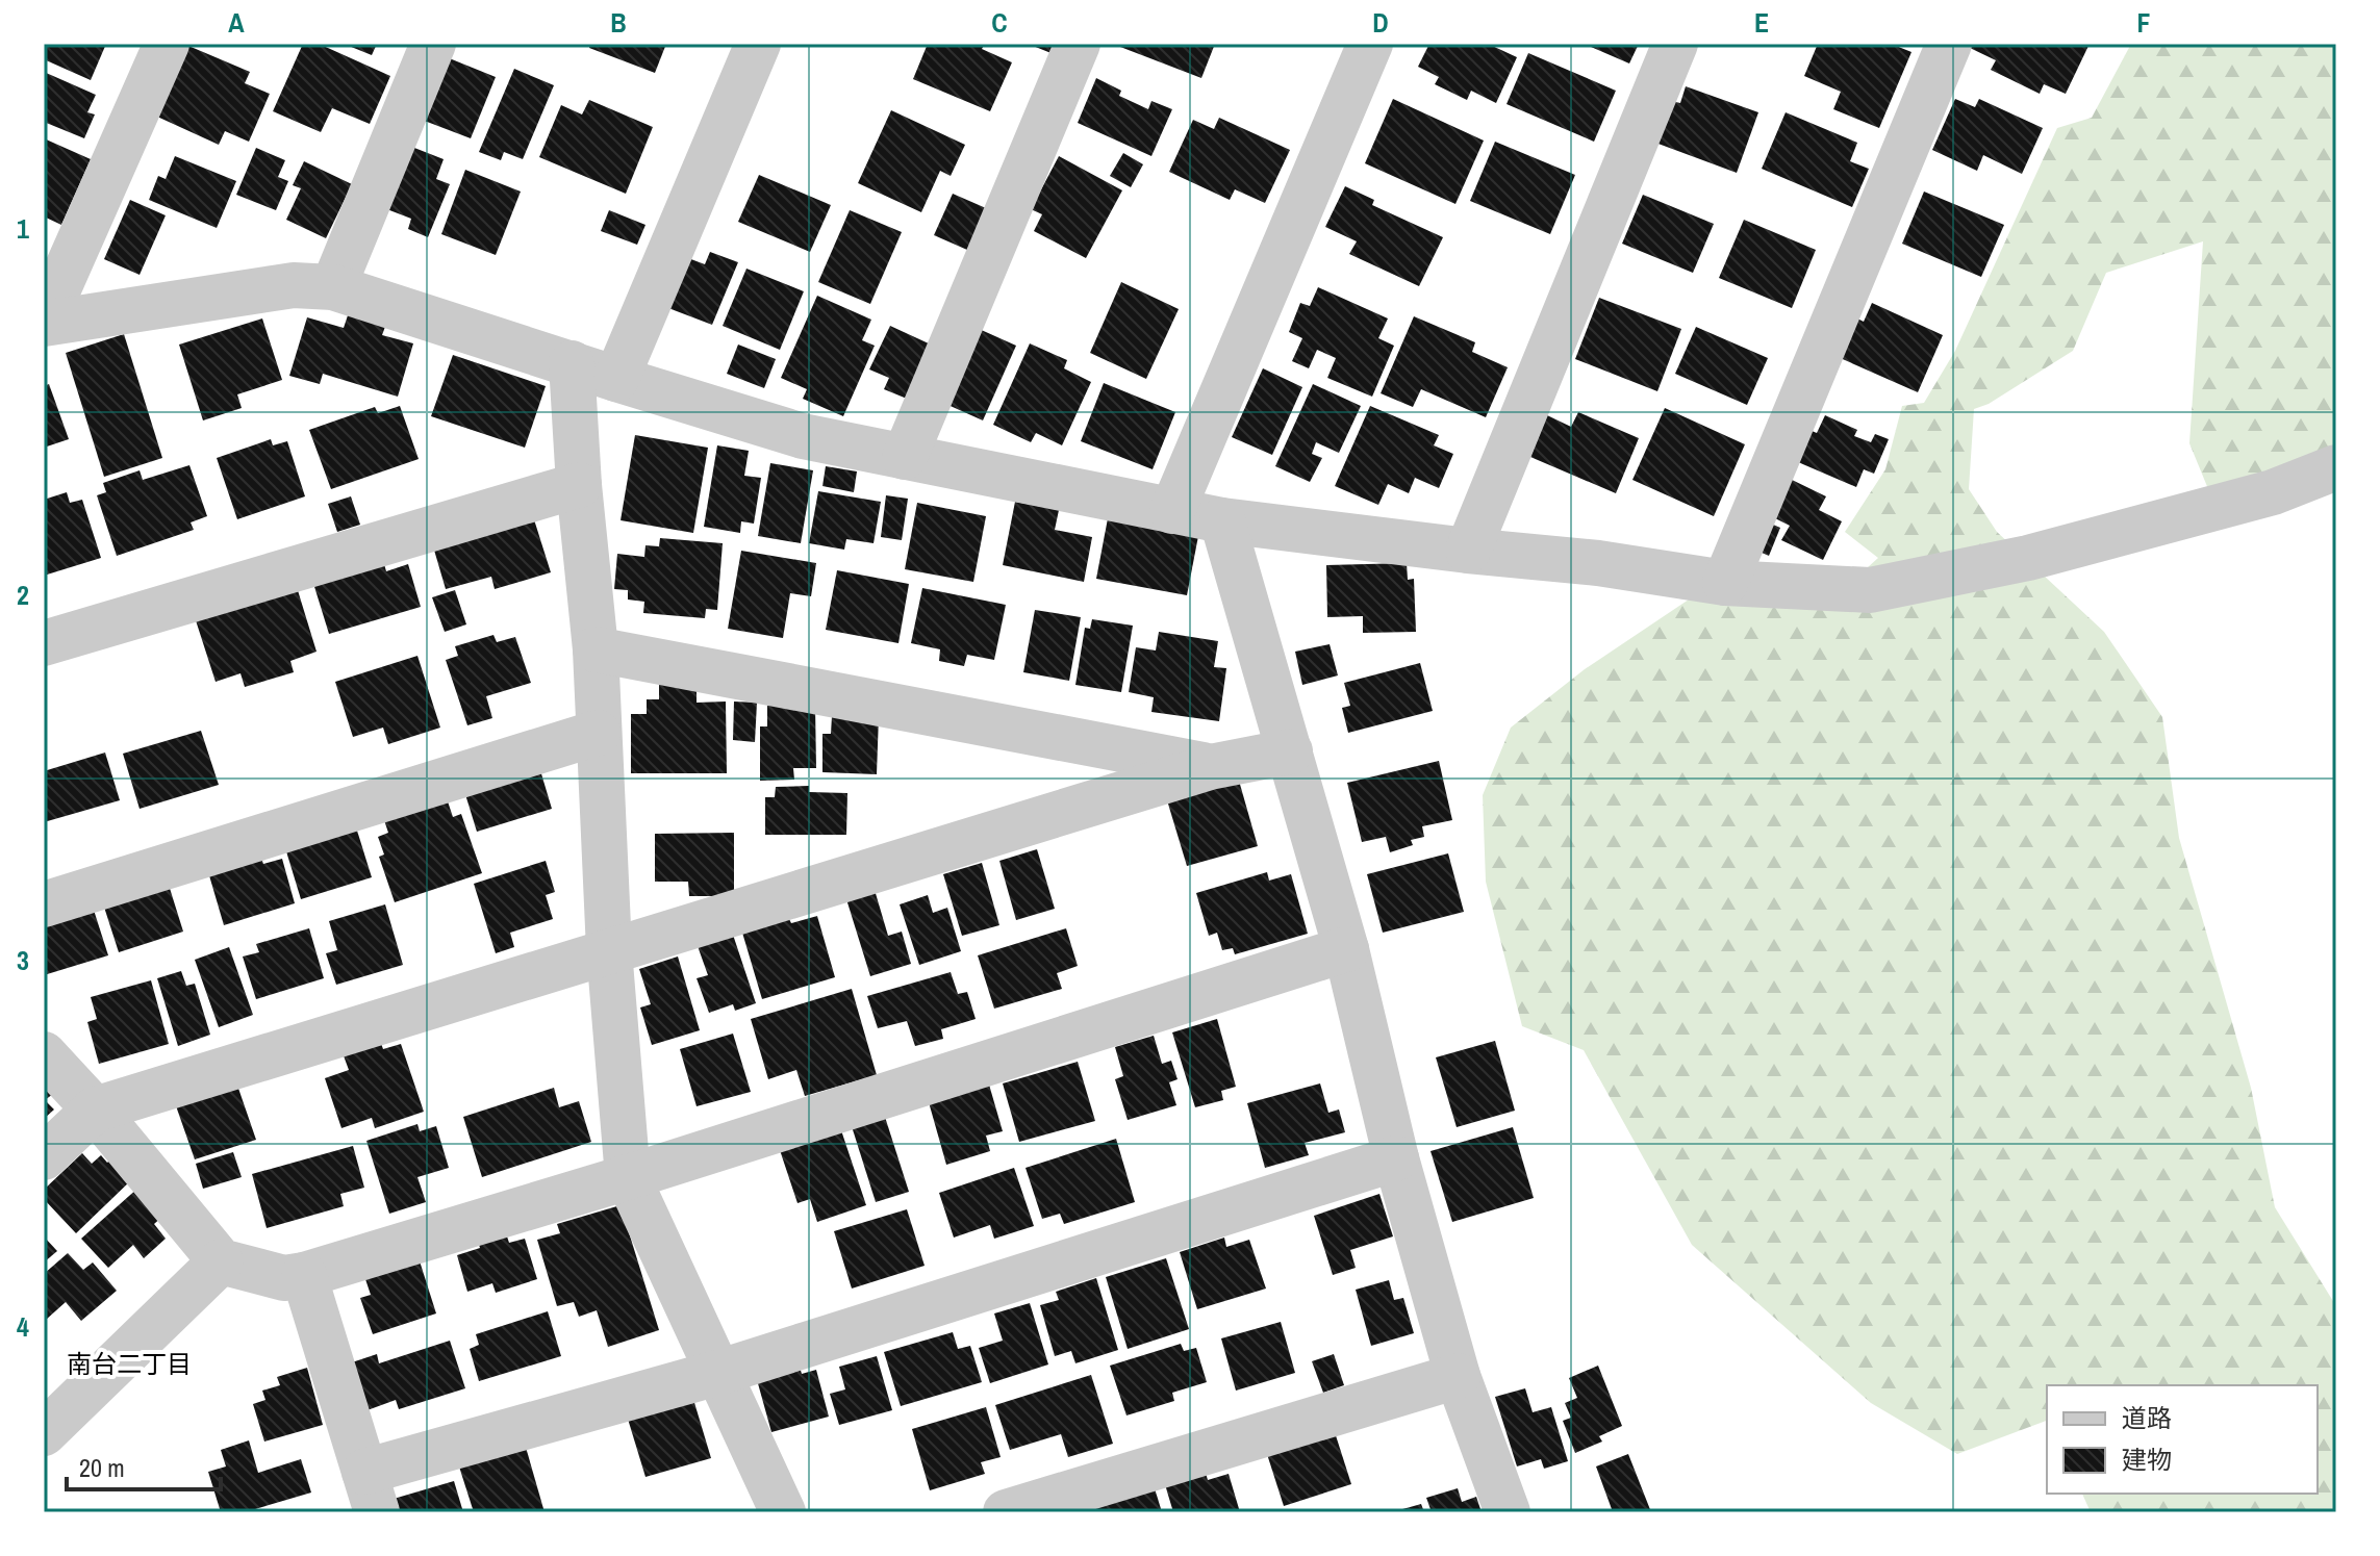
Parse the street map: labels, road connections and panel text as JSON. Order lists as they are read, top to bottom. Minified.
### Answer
{"districts":["南台二丁目"],"legend":["道路","建物"],"scale_bar":"20 m","grid":{"columns":["A","B","C","D","E","F"],"rows":["1","2","3","4"]}}
